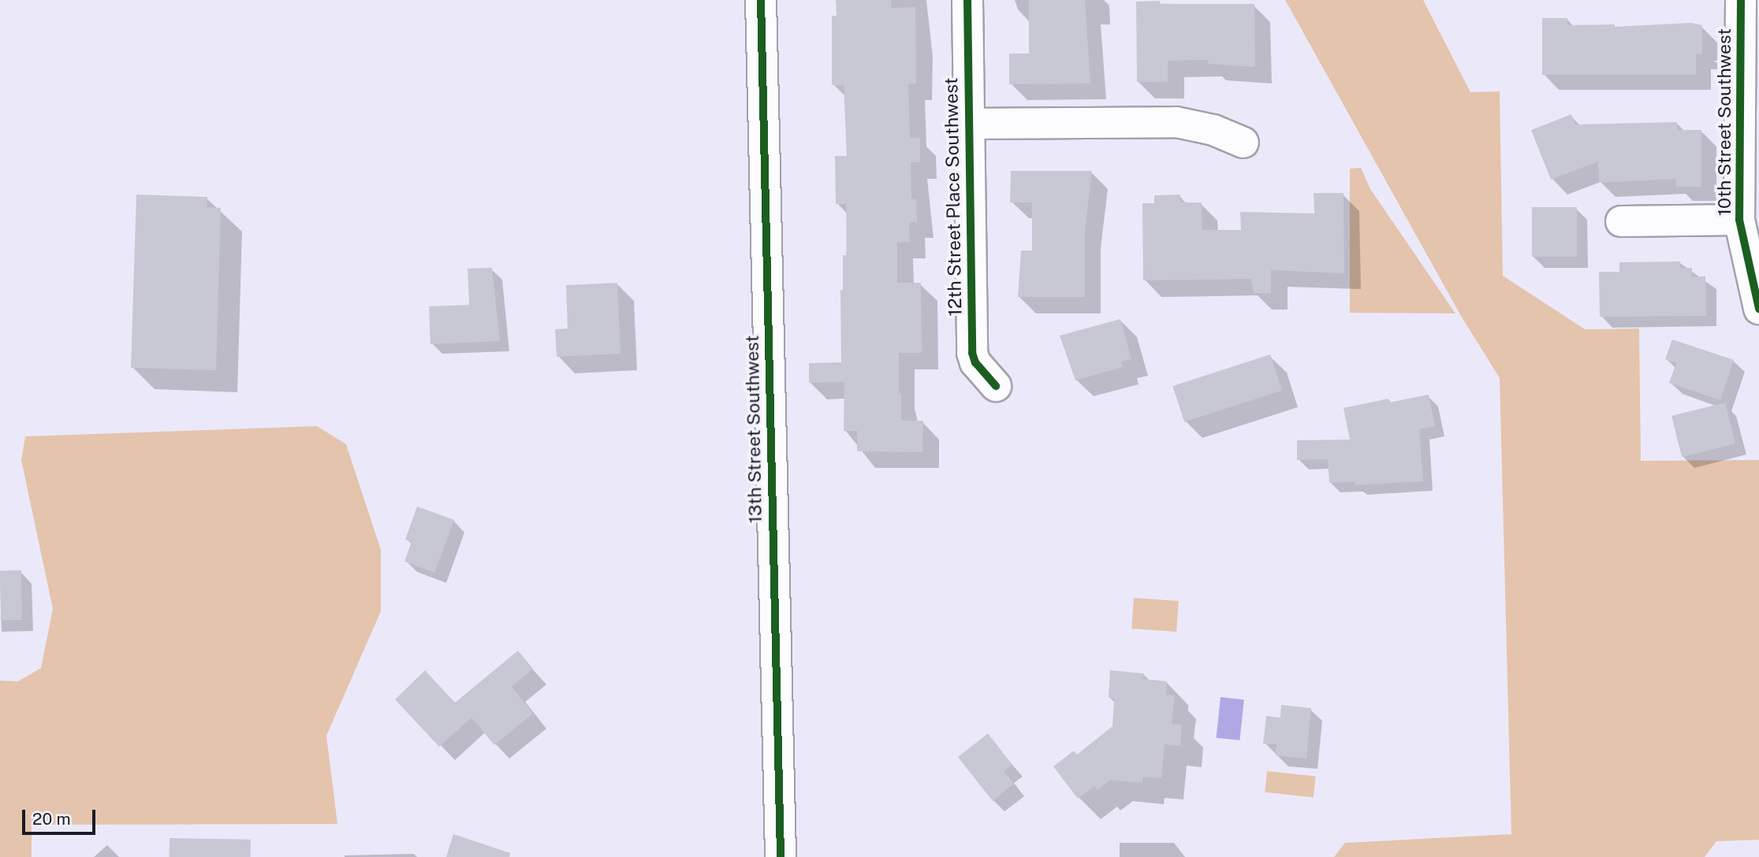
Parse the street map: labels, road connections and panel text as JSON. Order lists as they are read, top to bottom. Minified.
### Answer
{"streets":{"street":["10th Street Southwest","12th Street Place Southwest","13th Street Southwest"]},"scale_bar":"20 m"}
